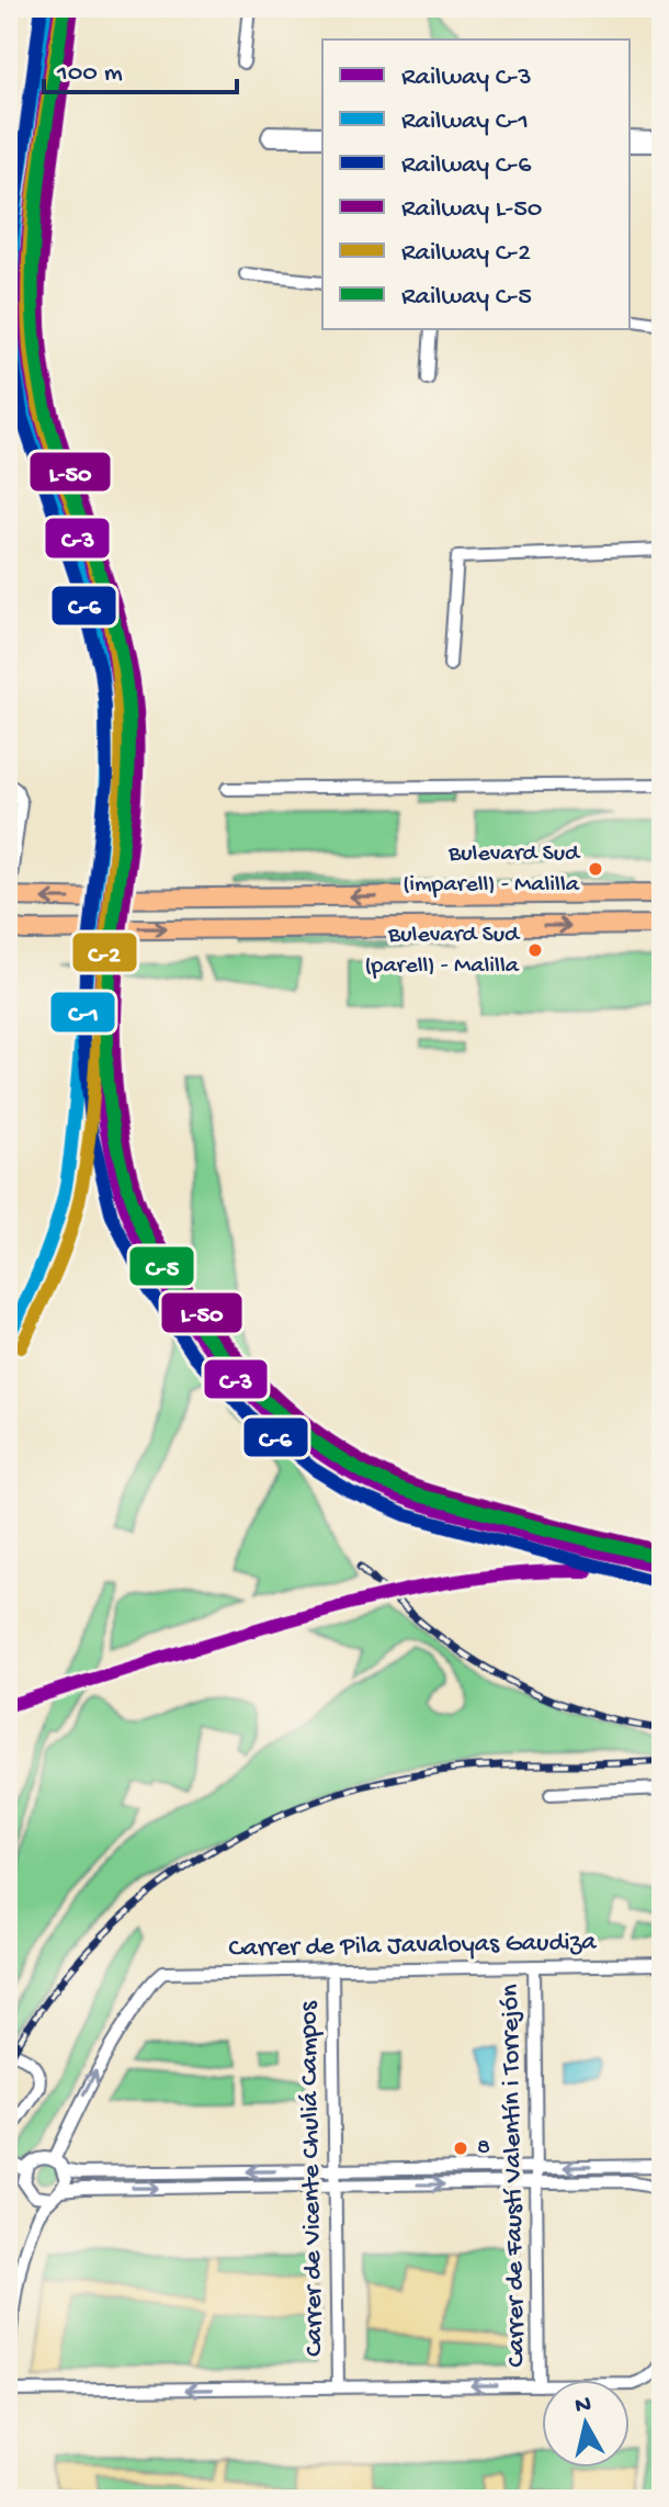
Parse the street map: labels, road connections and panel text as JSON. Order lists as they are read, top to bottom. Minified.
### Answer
{"streets":{"street":["Carrer de Pila Javaloyas Gaudiza","Carrer de Faustí Valentín i Torrejón","Carrer de Vicente Chuliá Campos"]},"crossings":[["Carrer de Pila Javaloyas Gaudiza","Carrer de Faustí Valentín i Torrejón"],["Carrer de Pila Javaloyas Gaudiza","Carrer de Vicente Chuliá Campos"]],"one_way":["Carrer de Pila Javaloyas Gaudiza"],"places":["Bulevard Sud (imparell) - Malilla","Bulevard Sud (parell) - Malilla","8"],"lines":["rail line C-3","rail line C-1","rail line C-6","rail line C-5","rail line L-50","rail line C-2"],"legend":["Railway C-3","Railway C-1","Railway C-6","Railway L-50","Railway C-2","Railway C-5"],"scale_bar":"100 m","north":"top"}
